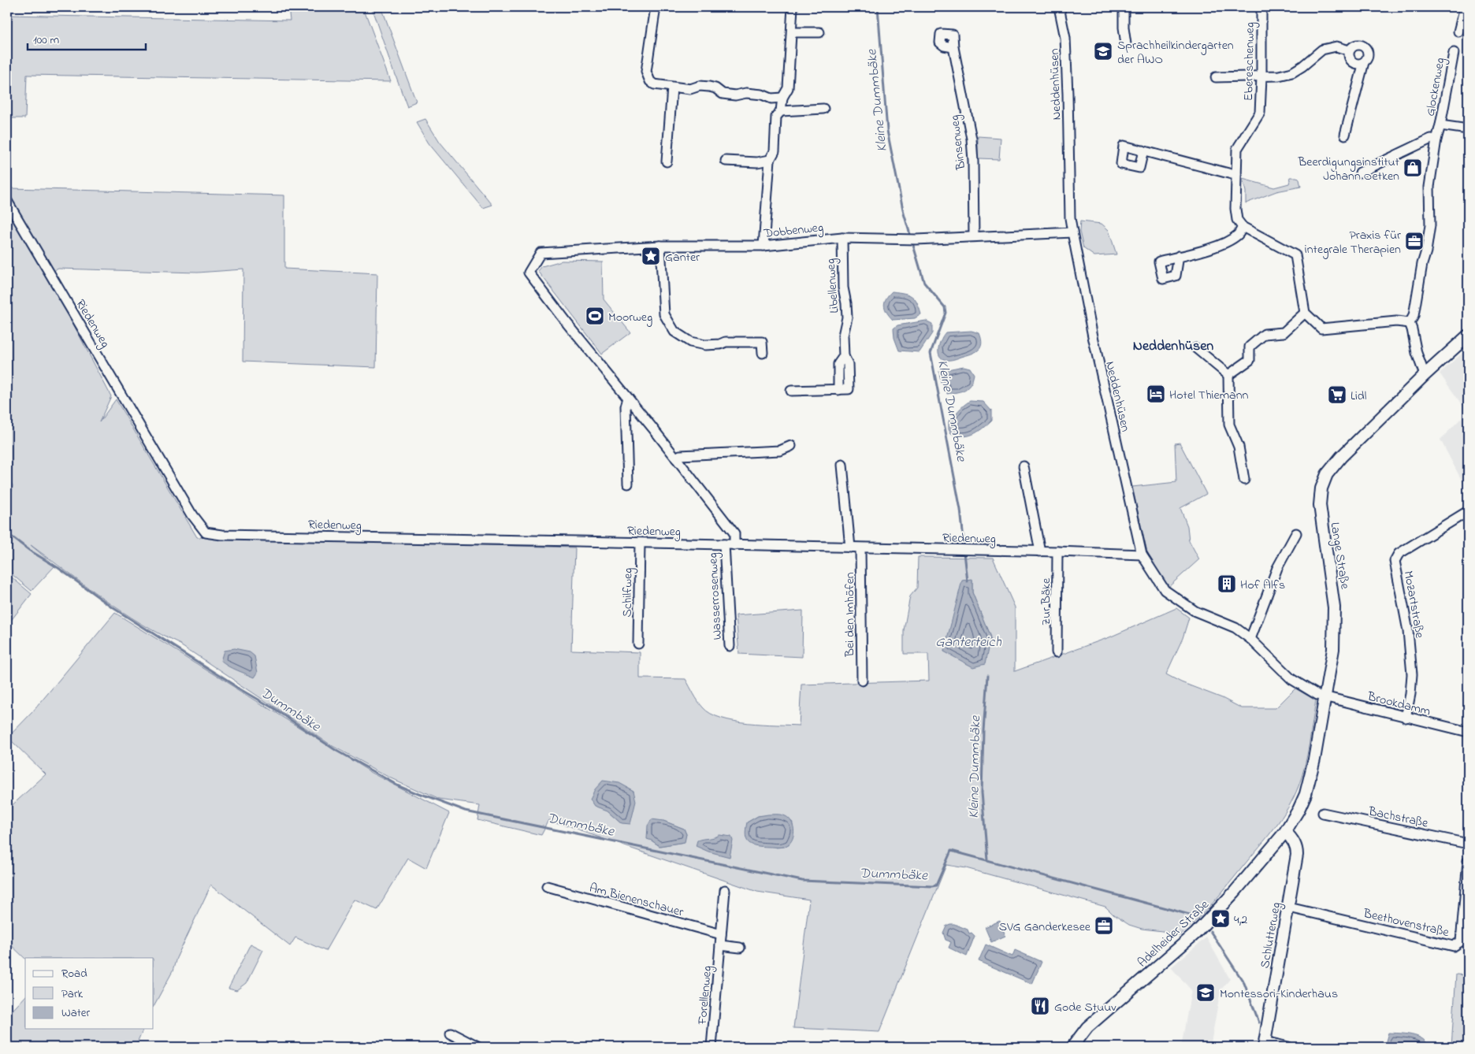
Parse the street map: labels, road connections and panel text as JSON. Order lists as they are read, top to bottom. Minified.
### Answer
{"streets":{"street":["Ebereschenweg","Neddenhüsen","Glockenweg","Binsenweg","Dobbenweg","Libellenweg","Riedenweg","Lange Straße","Schilfweg","Wasserrosenweg","Zur Bäke","Mozartstraße","Bei den Imhöfen","Brookdamm","Bachstraße","Am Bienenschauer","Beethovenstraße","Adelheider Straße","Schlutterweg","Forellenweg"]},"crossings":[["Neddenhüsen","Dobbenweg"],["Neddenhüsen","Riedenweg"],["Neddenhüsen","Lange Straße"],["Neddenhüsen","Brookdamm"],["Binsenweg","Dobbenweg"],["Dobbenweg","Libellenweg"],["Riedenweg","Schilfweg"],["Riedenweg","Wasserrosenweg"],["Riedenweg","Zur Bäke"],["Riedenweg","Bei den Imhöfen"],["Lange Straße","Brookdamm"],["Lange Straße","Adelheider Straße"],["Lange Straße","Schlutterweg"],["Mozartstraße","Brookdamm"],["Am Bienenschauer","Forellenweg"],["Beethovenstraße","Schlutterweg"],["Adelheider Straße","Schlutterweg"]],"districts":["Neddenhüsen"],"water":["Kleine Dummbäke","Ganterteich","Dummbäke"],"places":{"school or university":["Sprachheilkindergarten der AWO","Montessori-Kinderhaus"],"shop":["Beerdigungsinstitut Johann Oetken"],"office":["Praxis für integrale Therapien","SVG Ganderkesee"],"place":["Ganter","4,2"],"sports":["Moorweg"],"hotel":["Hotel Thiemann"],"supermarket":["Lidl"],"building":["Hof Alfs"],"restaurant":["Gode Stuuv"]},"legend":["Road","Park","Water"],"scale_bar":"100 m"}
